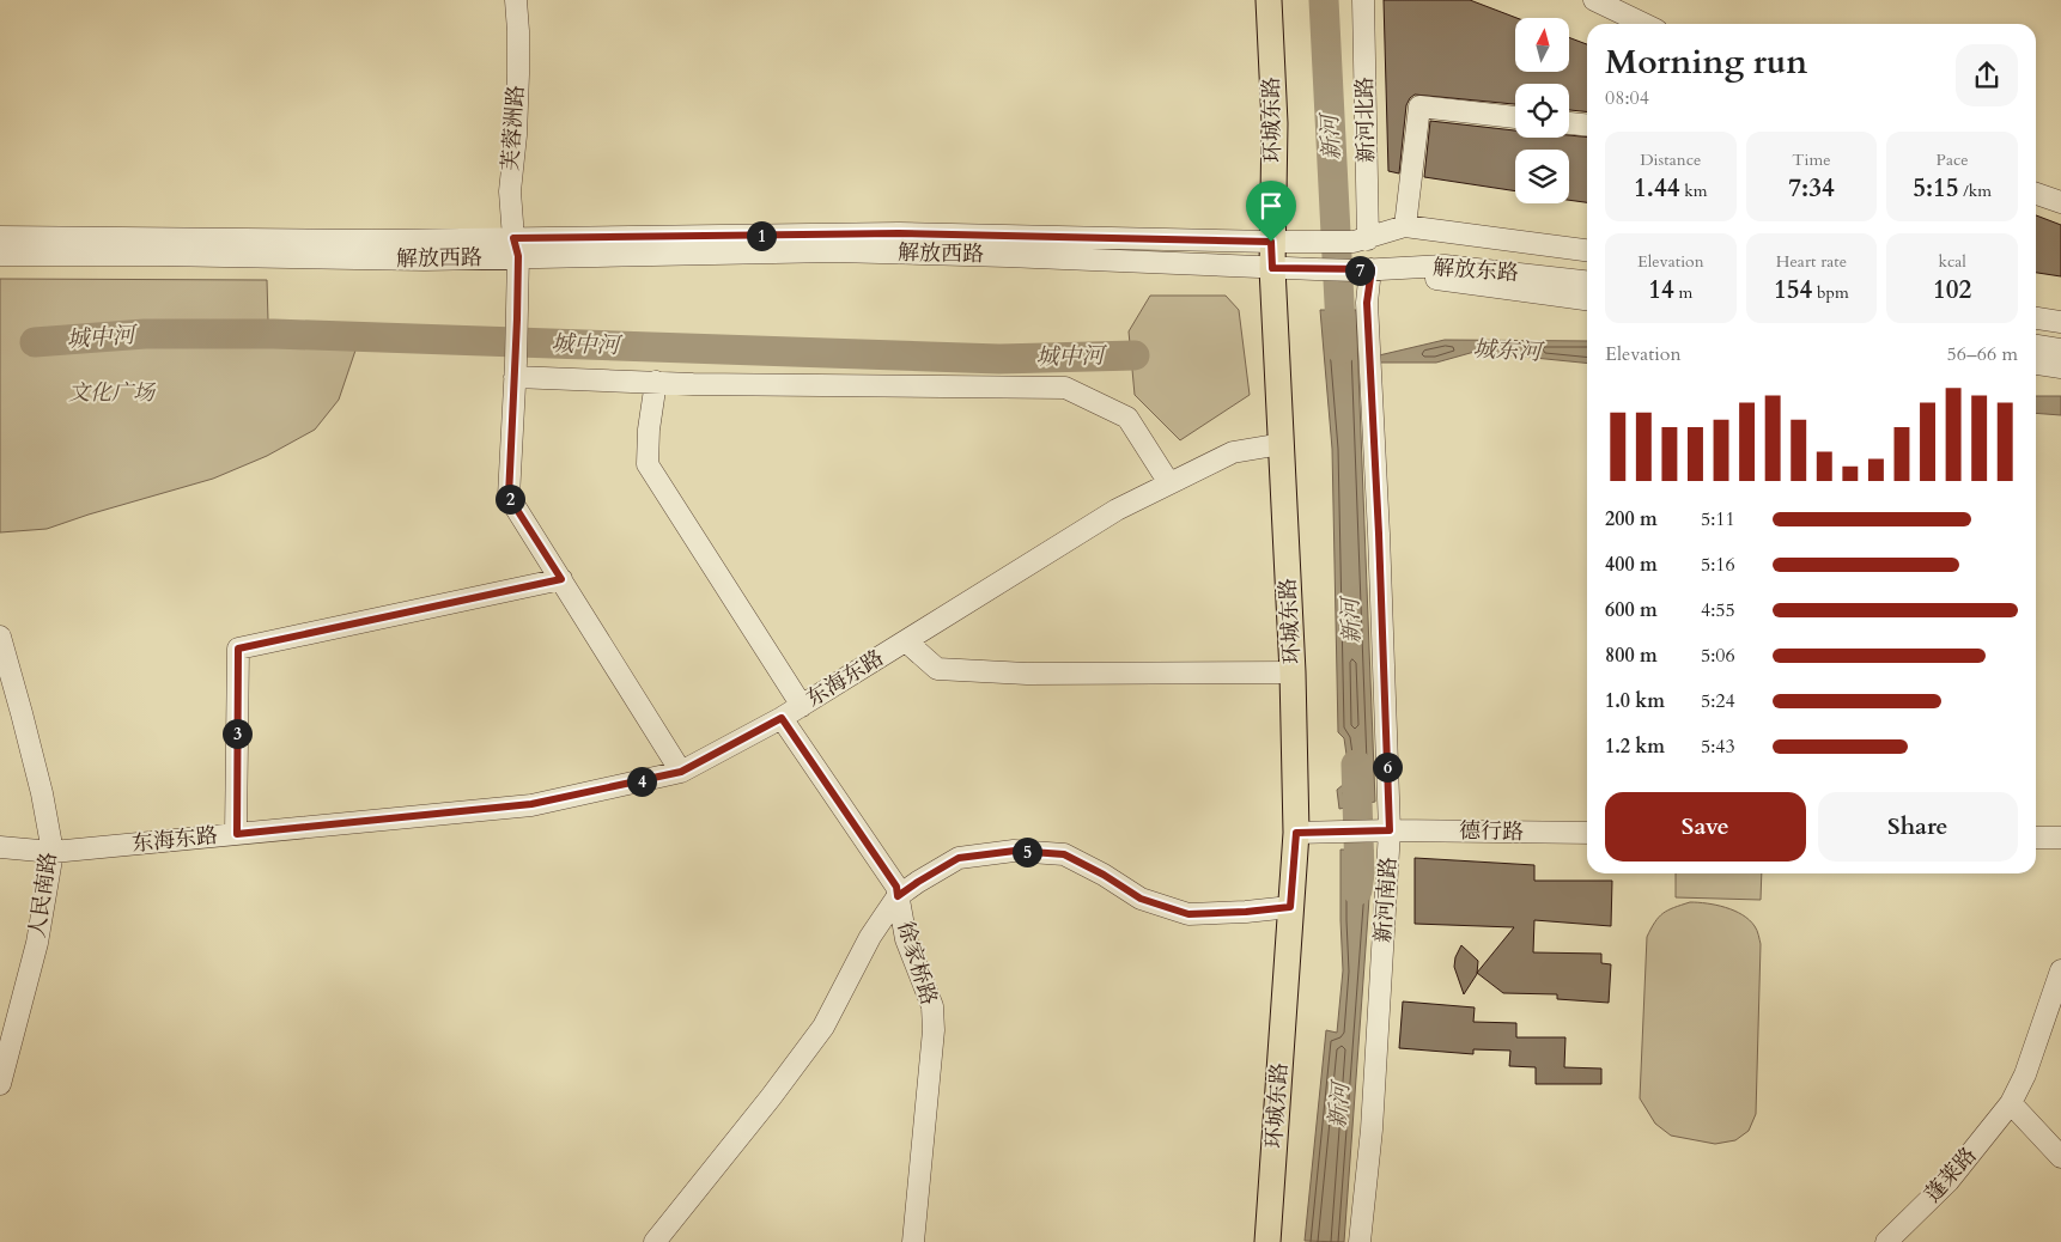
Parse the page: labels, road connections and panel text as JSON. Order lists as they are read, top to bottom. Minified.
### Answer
{"streets":{"main road":["环城东路"],"street":["新河北路","芙蓉洲路","解放西路","解放东路","东海东路","德行路","人民南路","新河南路","徐家桥路","蓬莱路"]},"crossings":[["环城东路","解放西路"],["环城东路","东海东路"],["环城东路","德行路"],["芙蓉洲路","解放西路"],["芙蓉洲路","东海东路"],["解放西路","解放东路"],["解放西路","新河南路"],["解放东路","新河南路"],["东海东路","人民南路"],["东海东路","徐家桥路"],["德行路","新河南路"]],"water":["新河","城中河","城东河"],"parks":["文化广场"],"north":"top","page":{"heading":["Morning run","08:04"],"stats":[["Distance","1.44 km"],["Time","7:34"],["Pace","5:15 /km"],["Elevation","14 m"],["Heart rate","154 bpm"],["kcal","102"]],"pins":["1","7","2","3","6","4","5"],"chart":["Elevation","56–66 m"],"list":[{"name":"200 m","note":"5:11"},{"name":"400 m","note":"5:16"},{"name":"600 m","note":"4:55"},{"name":"800 m","note":"5:06"},{"name":"1.0 km","note":"5:24"},{"name":"1.2 km","note":"5:43"}],"buttons":["Save","Share"]}}
